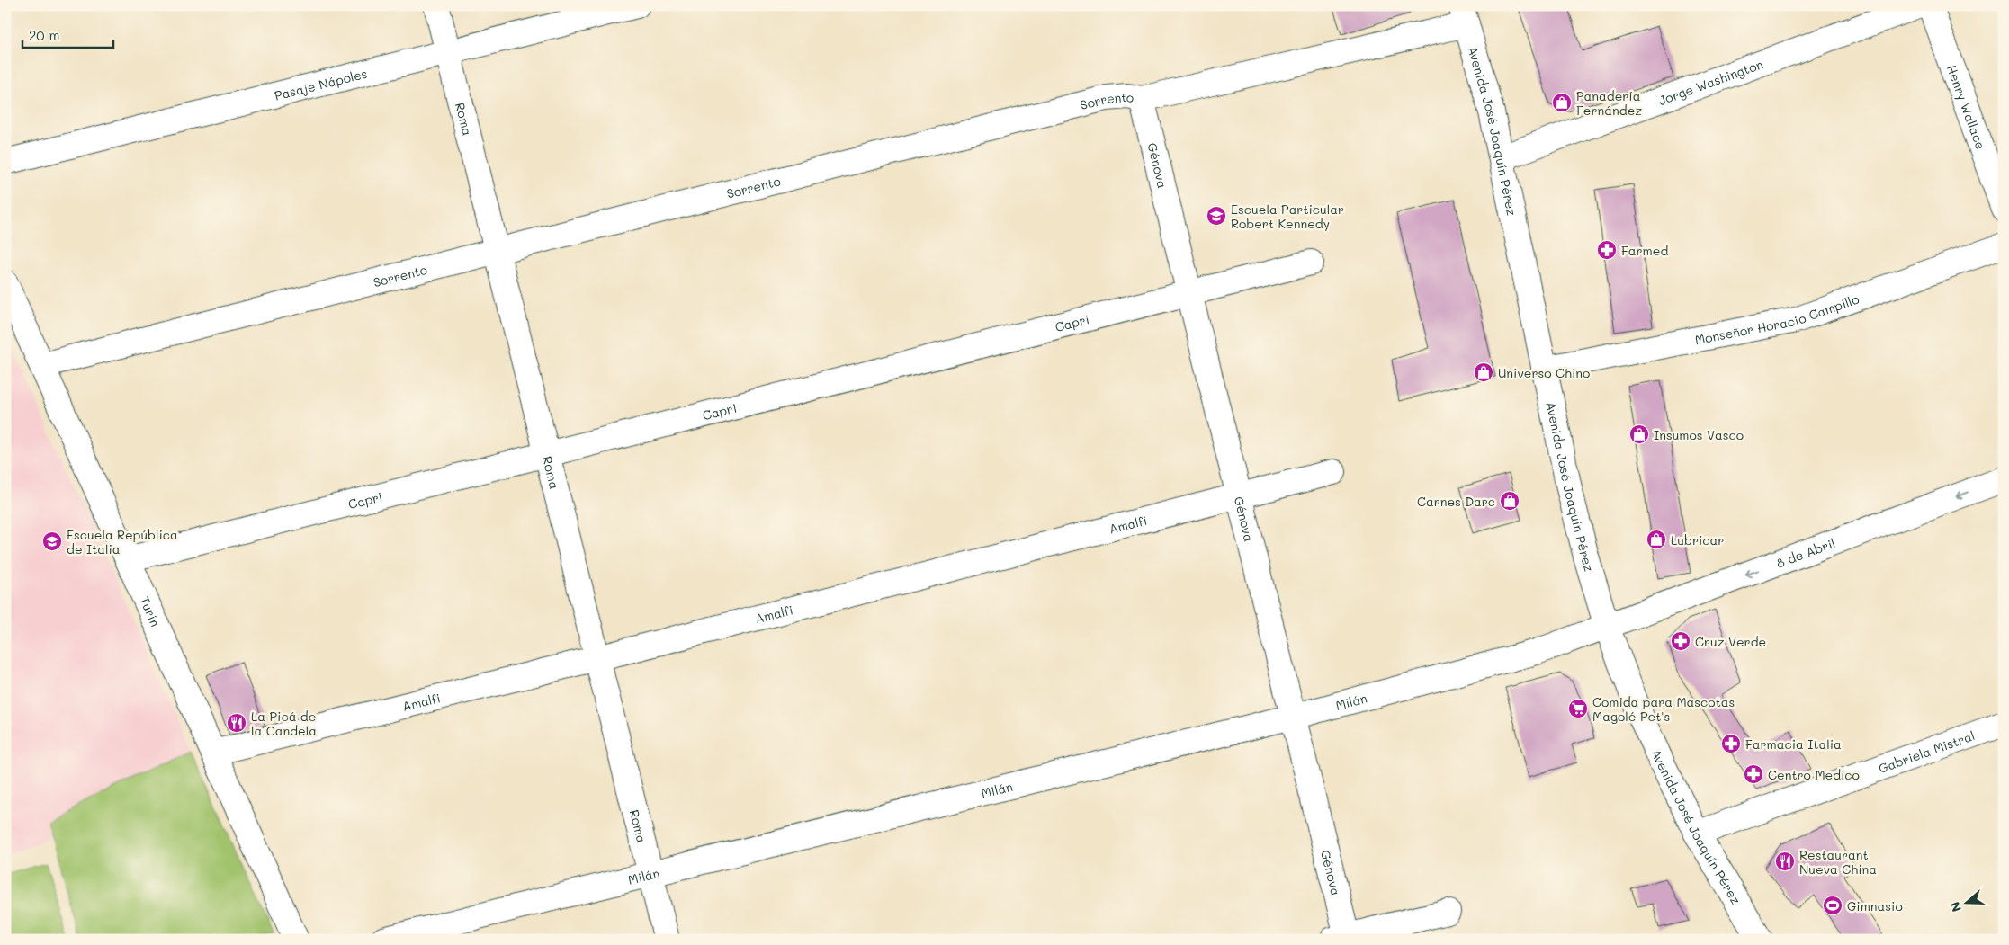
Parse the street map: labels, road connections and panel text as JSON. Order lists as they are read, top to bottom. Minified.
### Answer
{"streets":{"street":["Jorge Washington","Pasaje Nápoles","Sorrento","Henry Wallace","Roma","Avenida José Joaquín Pérez","Génova","Monseñor Horacio Campillo","Capri","Amalfi","8 de Abril","Turín","Milán","Gabriela Mistral"]},"crossings":[["Jorge Washington","Avenida José Joaquín Pérez"],["Pasaje Nápoles","Roma"],["Sorrento","Roma"],["Sorrento","Avenida José Joaquín Pérez"],["Sorrento","Génova"],["Sorrento","Turín"],["Roma","Capri"],["Roma","Amalfi"],["Roma","Milán"],["Avenida José Joaquín Pérez","Monseñor Horacio Campillo"],["Avenida José Joaquín Pérez","8 de Abril"],["Avenida José Joaquín Pérez","Milán"],["Avenida José Joaquín Pérez","Gabriela Mistral"],["Génova","Capri"],["Génova","Amalfi"],["Génova","Milán"],["Capri","Turín"],["Amalfi","Turín"],["8 de Abril","Milán"]],"one_way":["8 de Abril"],"places":{"shop":["Panadería Fernández","Universo Chino","Insumos Vasco","Carnes Darc","Lubricar"],"school or university":["Escuela Particular Robert Kennedy","Escuela República de Italia"],"pharmacy":["Farmed","Cruz Verde","Farmacia Italia","Centro Medico"],"supermarket":["Comida para Mascotas Magolé Pet's"],"restaurant":["La Picá de la Candela","Restaurant Nueva China"],"sports":["Gimnasio"]},"scale_bar":"20 m","north":"left"}
